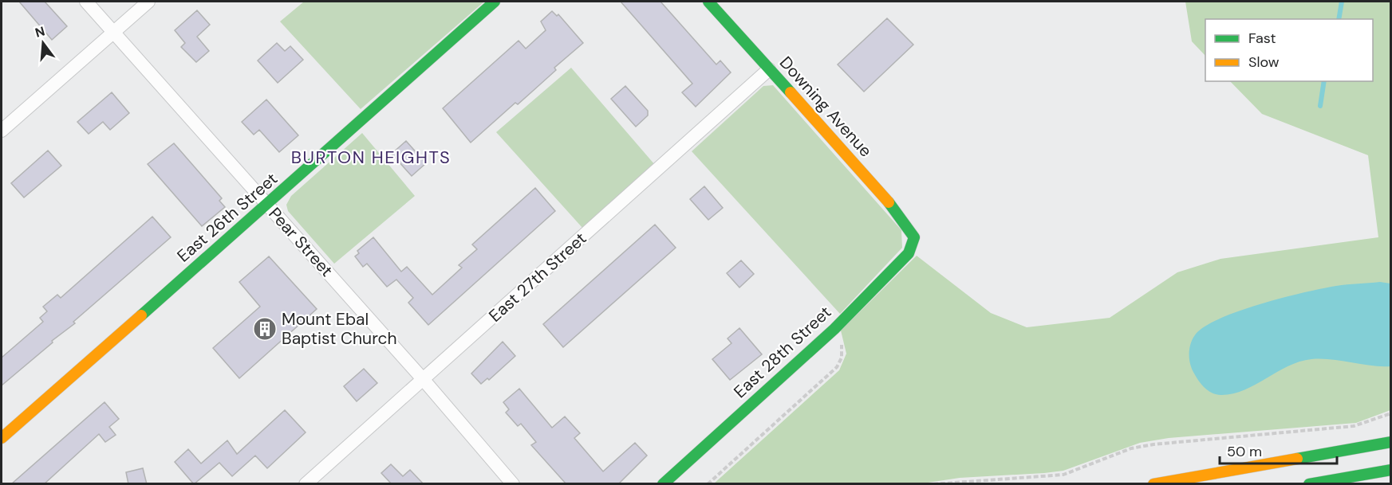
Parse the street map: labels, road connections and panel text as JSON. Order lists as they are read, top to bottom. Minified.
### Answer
{"streets":{"main road":["Downing Avenue","East 26th Street","East 28th Street"],"street":["Pear Street","East 27th Street"]},"crossings":[["Downing Avenue","East 27th Street"],["Downing Avenue","East 28th Street"],["East 26th Street","Pear Street"],["Pear Street","East 27th Street"]],"districts":["BURTON HEIGHTS"],"places":{"building":["Mount Ebal Baptist Church"]},"legend":["Fast","Slow"],"scale_bar":"50 m","north":"top"}
